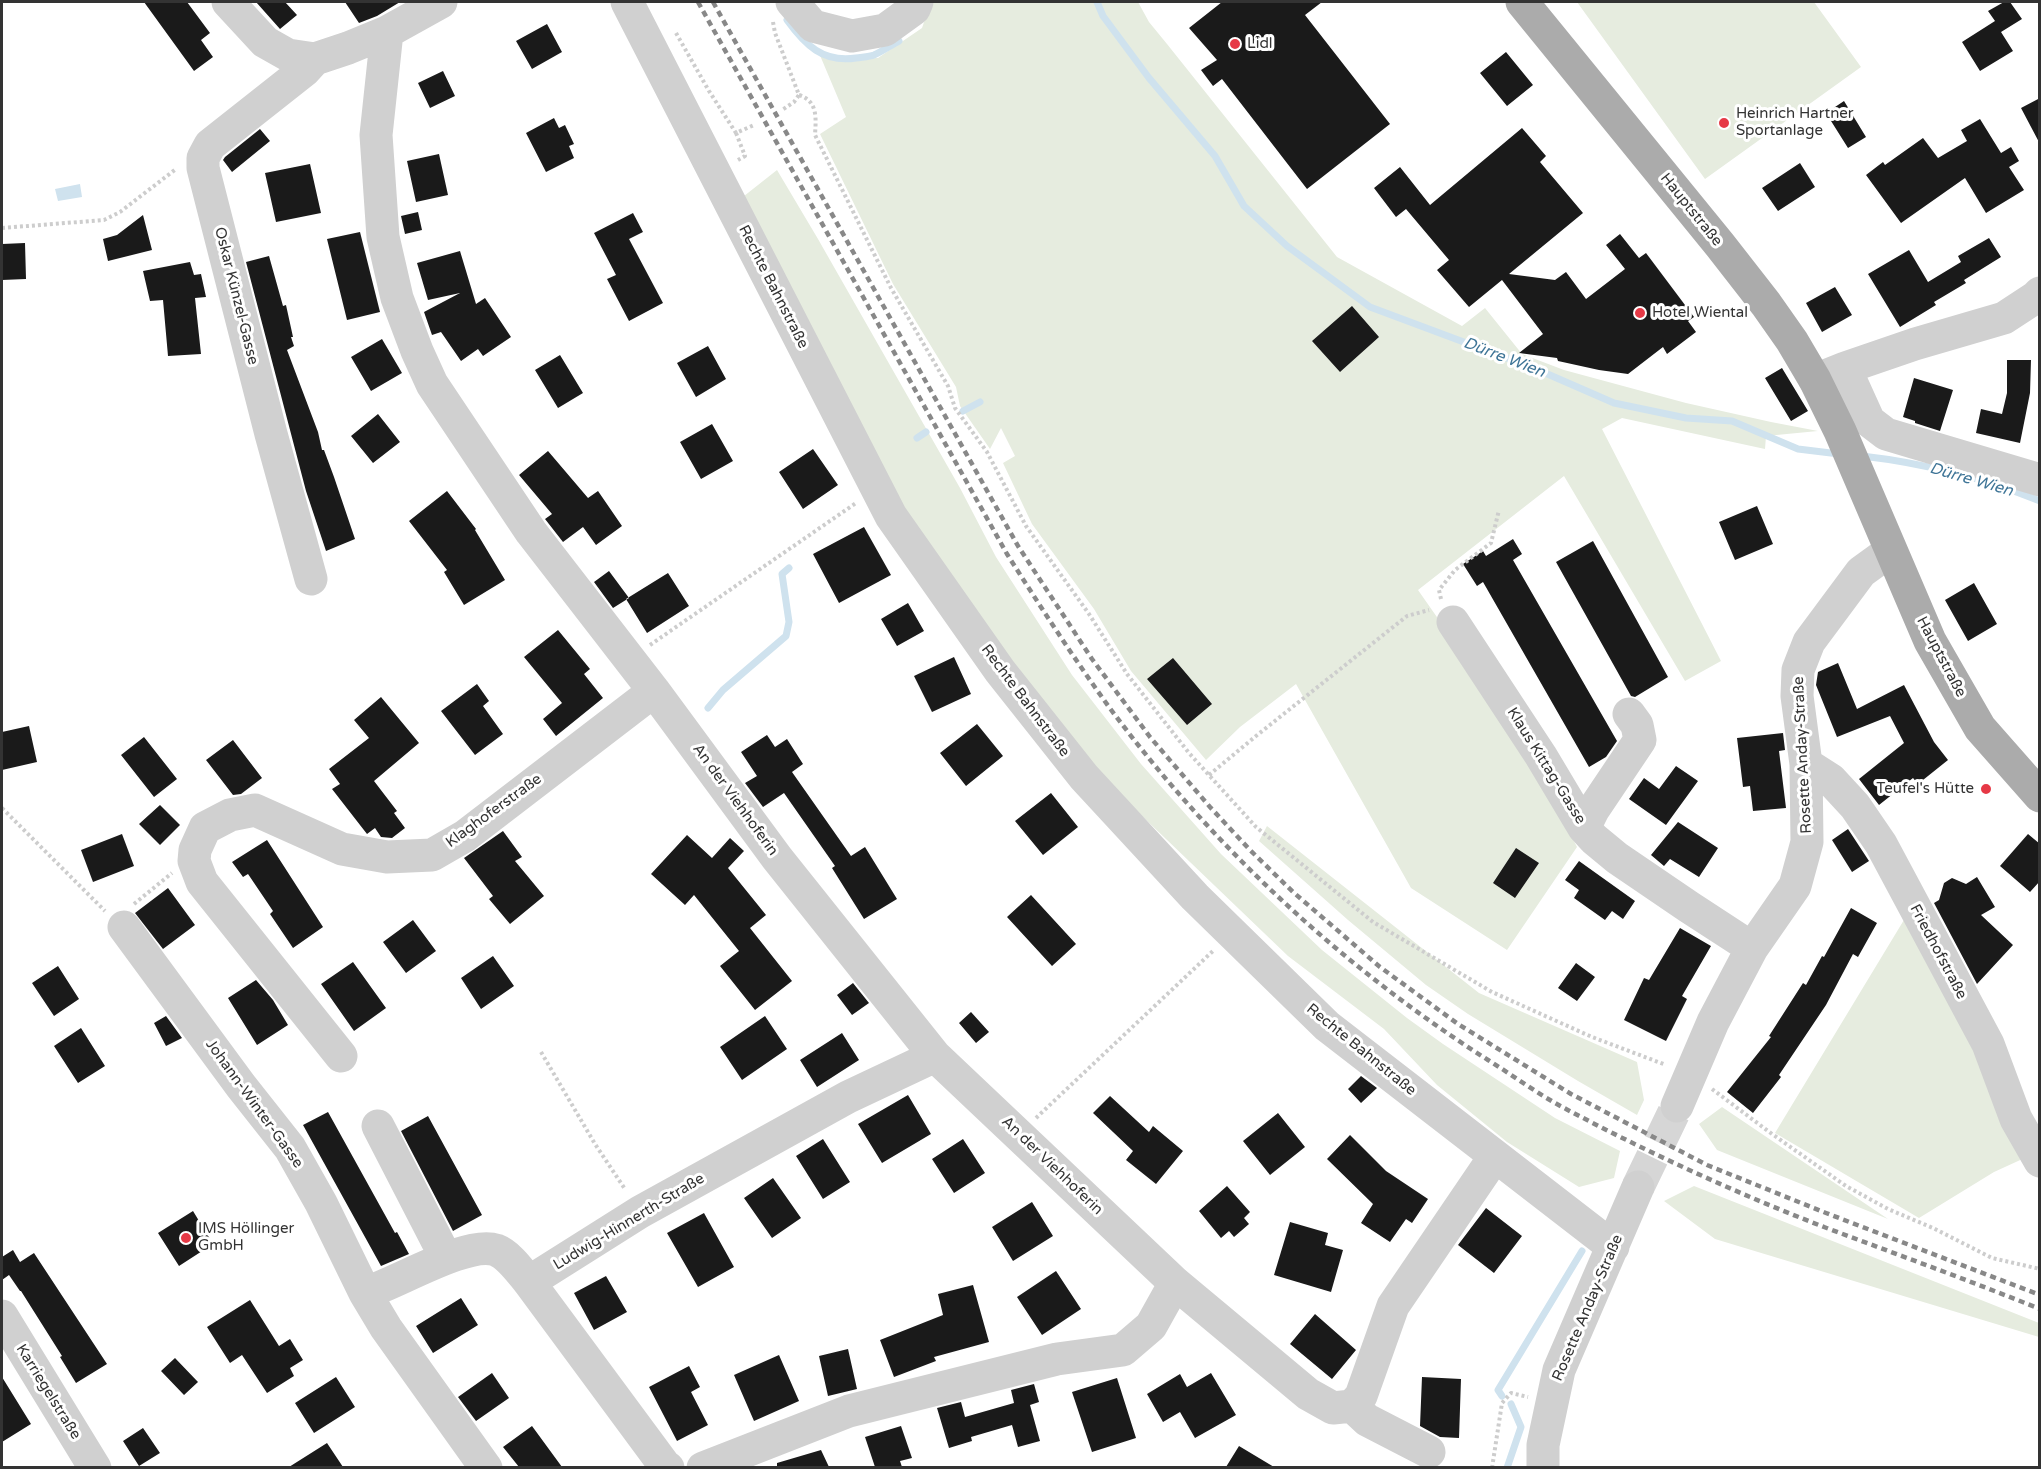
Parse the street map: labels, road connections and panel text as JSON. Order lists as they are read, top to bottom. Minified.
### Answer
{"streets":{"main road":["Hauptstraße"],"street":["Rechte Bahnstraße","Oskar Künzel-Gasse","Rosette Anday-Straße","Klaus Kittag-Gasse","An der Viehhoferin","Klaghoferstraße","Friedhofstraße","Johann-Winter-Gasse","Ludwig-Hinnerth-Straße","Karriegelstraße"]},"crossings":[["Hauptstraße","Rosette Anday-Straße"],["Rechte Bahnstraße","Rosette Anday-Straße"],["Rosette Anday-Straße","Klaus Kittag-Gasse"],["Rosette Anday-Straße","Friedhofstraße"],["An der Viehhoferin","Klaghoferstraße"],["An der Viehhoferin","Ludwig-Hinnerth-Straße"]],"water":["Dürre Wien"],"places":["Lidl","Heinrich Hartner Sportanlage","Hotel Wiental","Teufel's Hütte","IMS Höllinger GmbH"]}
